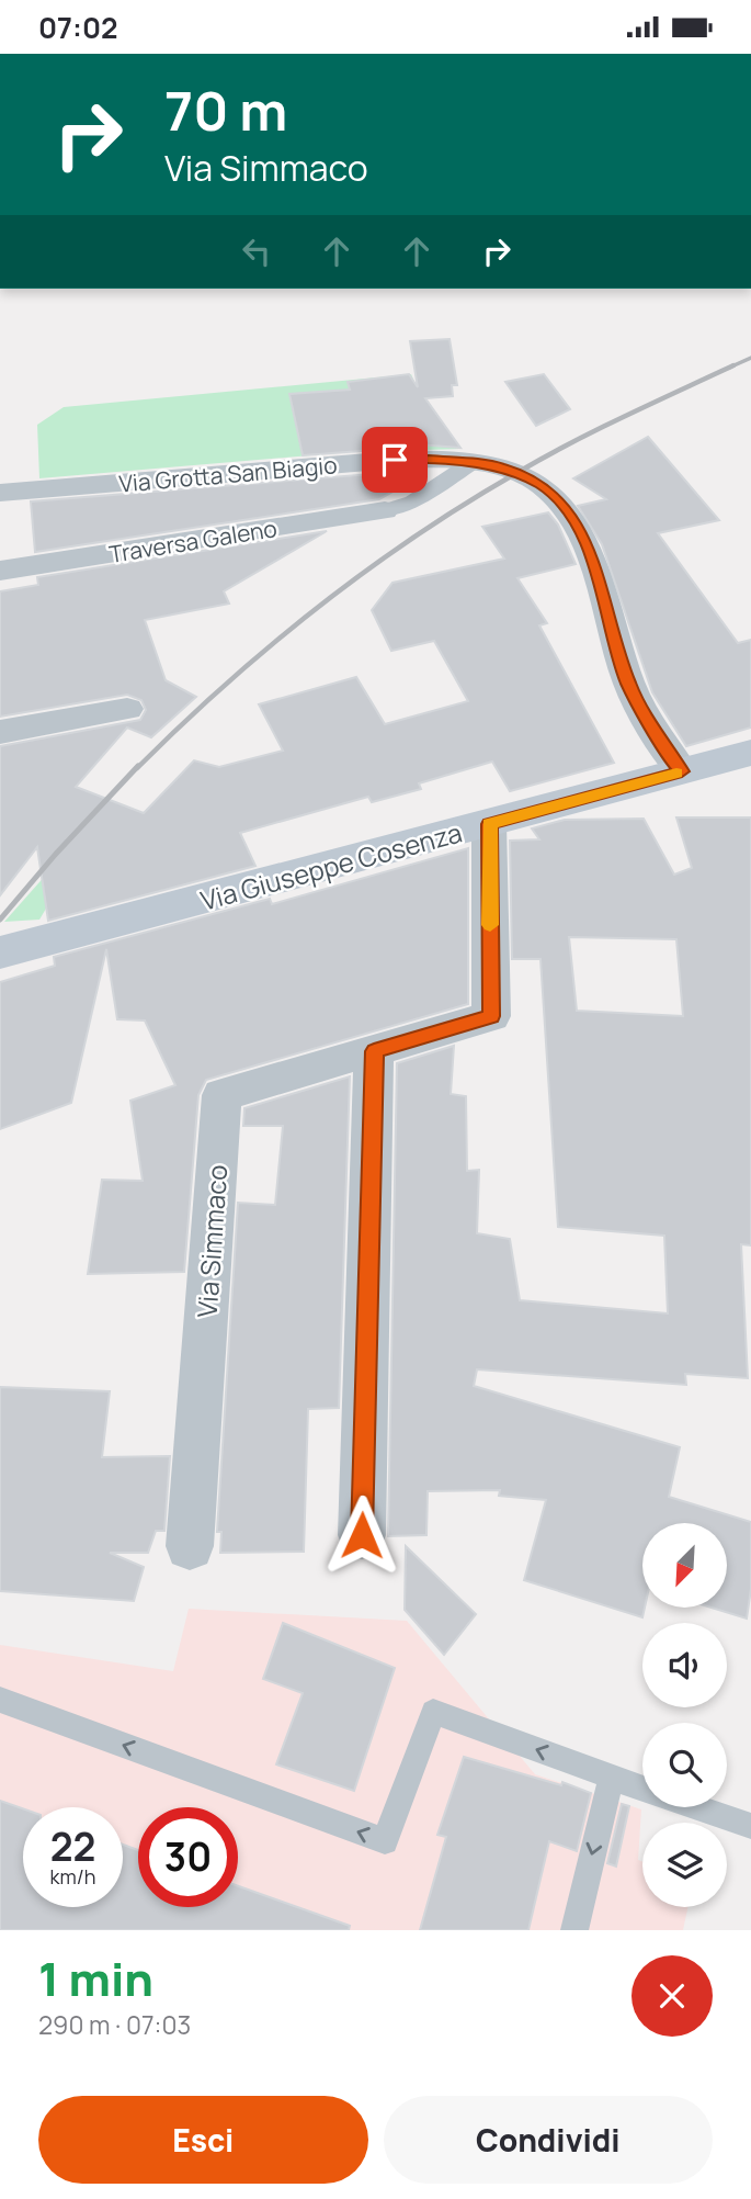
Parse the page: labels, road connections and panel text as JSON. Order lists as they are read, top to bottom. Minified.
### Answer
{"streets":{"main road":["Via Giuseppe Cosenza"],"street":["Via Grotta San Biagio","Traversa Galeno","Via Simmaco"]},"crossings":[["Via Grotta San Biagio","Via Giuseppe Cosenza"],["Via Giuseppe Cosenza","Via Simmaco"]],"north":"bottom left","page":{"status":"07:02","turn":["70 m","Via Simmaco"],"speed":"22 km/h","limit":"30","heading":["1 min","290 m · 07:03"],"buttons":["Esci","Condividi"]}}
